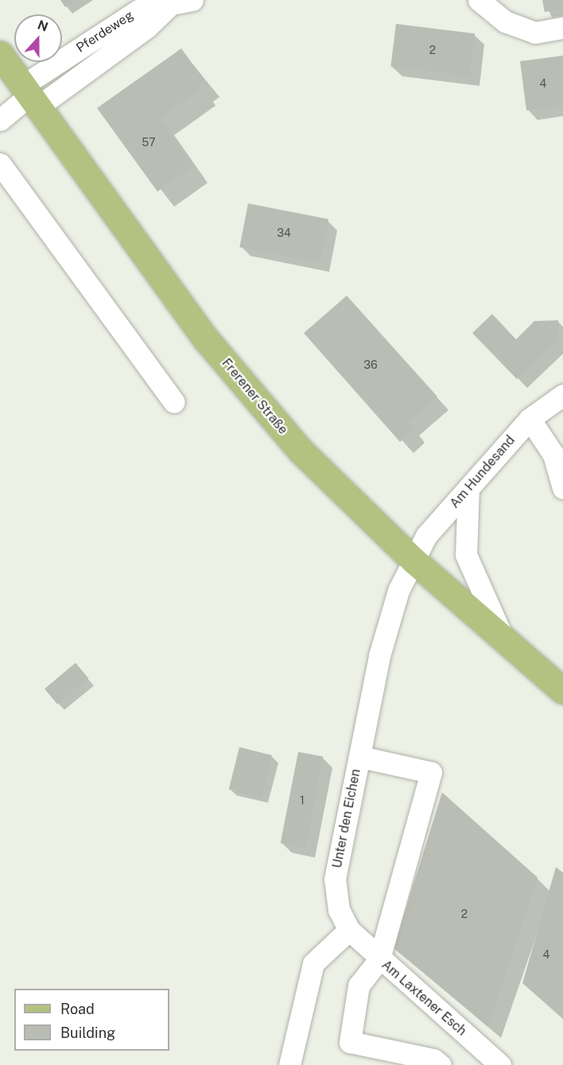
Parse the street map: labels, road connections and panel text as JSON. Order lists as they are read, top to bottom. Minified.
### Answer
{"streets":{"main road":["Frerener Straße"],"street":["Pferdeweg","Am Hundesand","Unter den Eichen","Am Laxtener Esch"]},"crossings":[["Pferdeweg","Frerener Straße"],["Frerener Straße","Am Hundesand"],["Frerener Straße","Unter den Eichen"],["Am Hundesand","Unter den Eichen"],["Unter den Eichen","Am Laxtener Esch"]],"house_numbers":["2","4","57","34","36","1","2","4"],"legend":["Road","Building"],"north":"top"}
